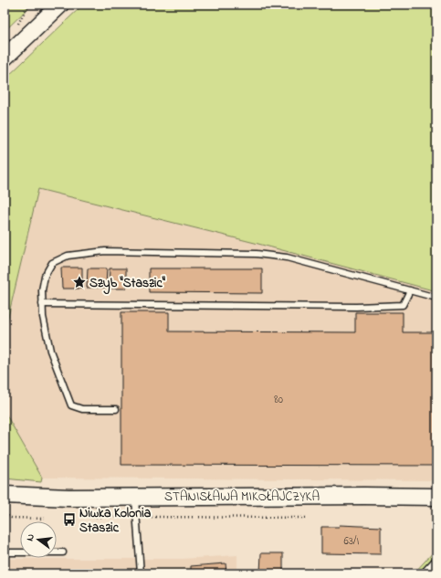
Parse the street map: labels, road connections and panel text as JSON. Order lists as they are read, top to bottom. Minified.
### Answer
{"streets":{"street":["STANISŁAWA MIKOŁAJCZYKA"]},"places":{"place":["Szyb \"Staszic\""],"bus stop":["Niwka Kolonia Staszic"]},"house_numbers":["80","63/I"],"north":"left"}
